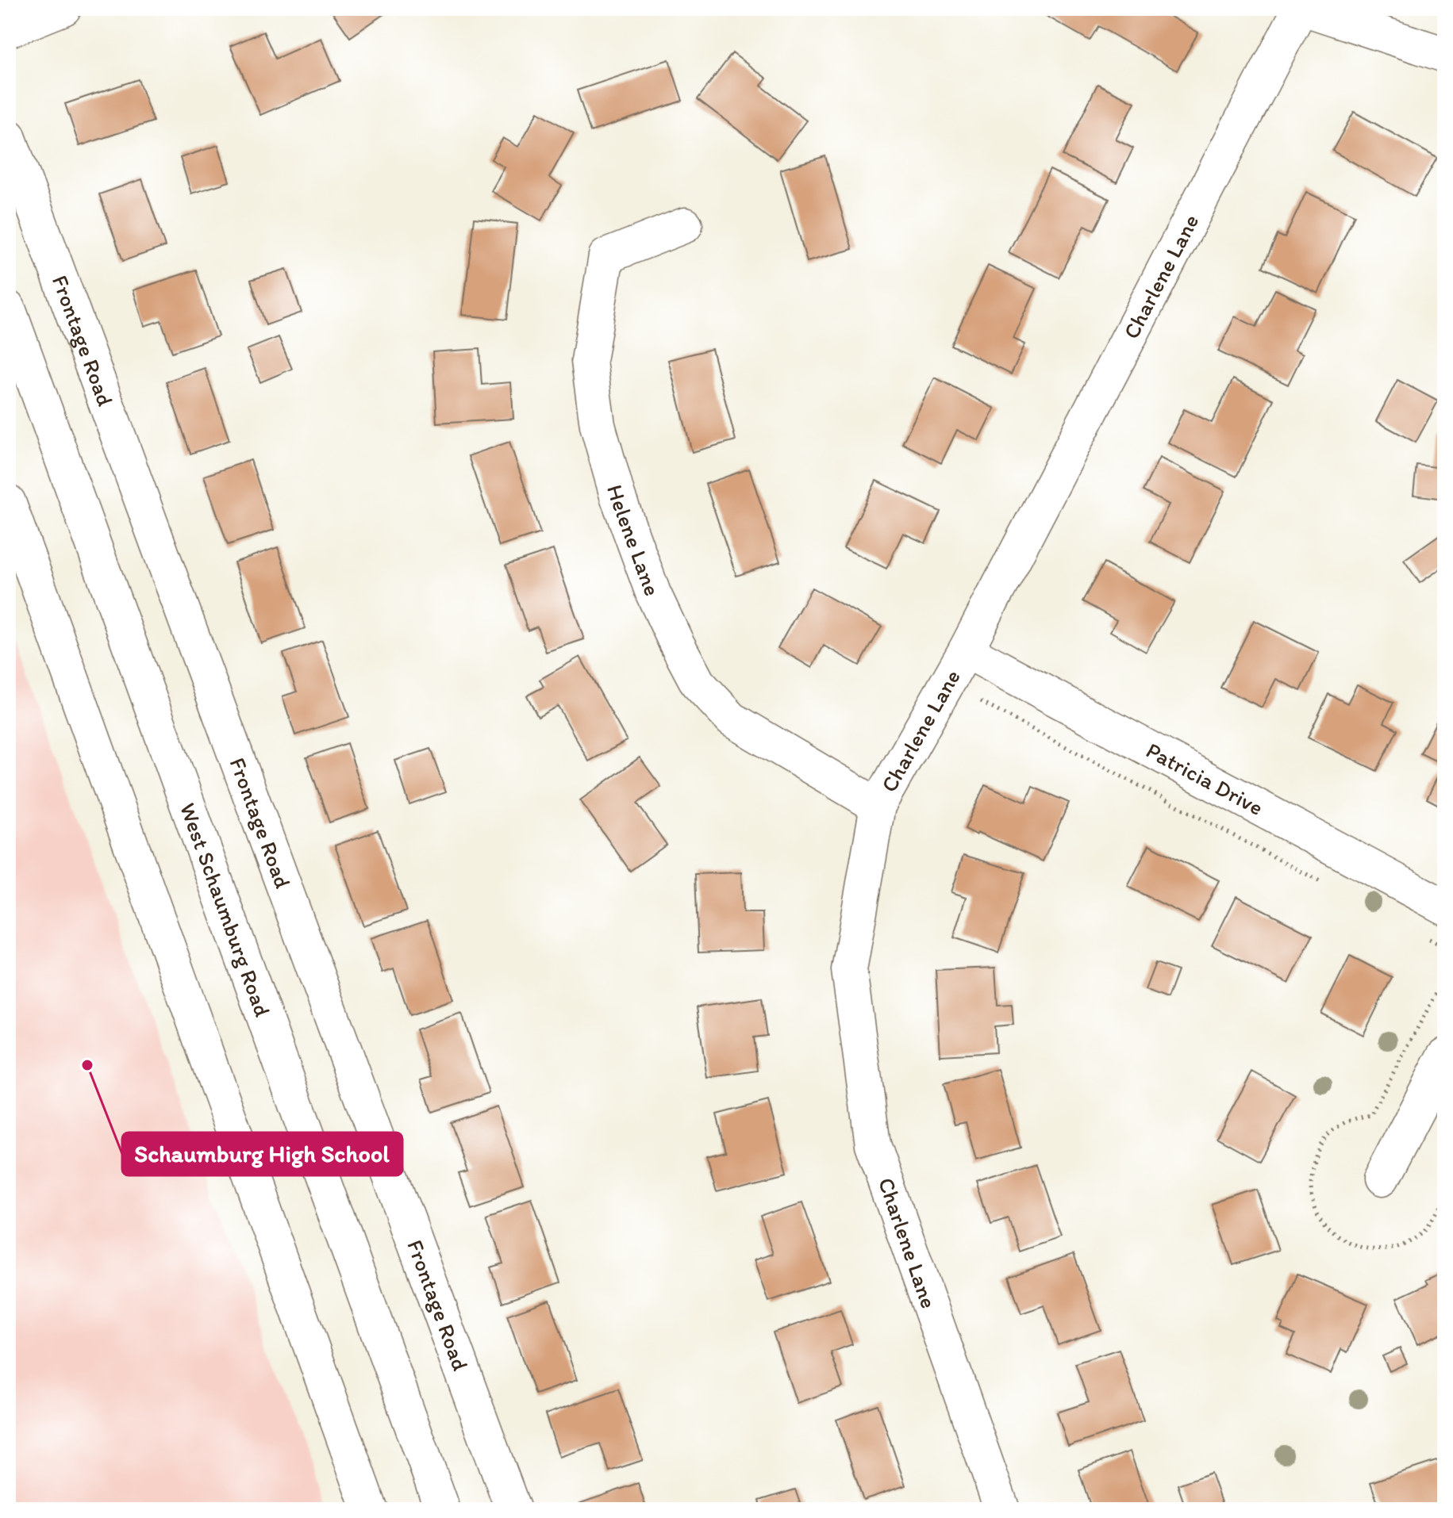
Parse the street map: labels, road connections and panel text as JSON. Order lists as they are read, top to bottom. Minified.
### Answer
{"streets":{"street":["Charlene Lane","Frontage Road","Helene Lane","Patricia Drive","West Schaumburg Road"]},"crossings":[["Charlene Lane","Helene Lane"],["Charlene Lane","Patricia Drive"]],"places":["Schaumburg High School"]}
